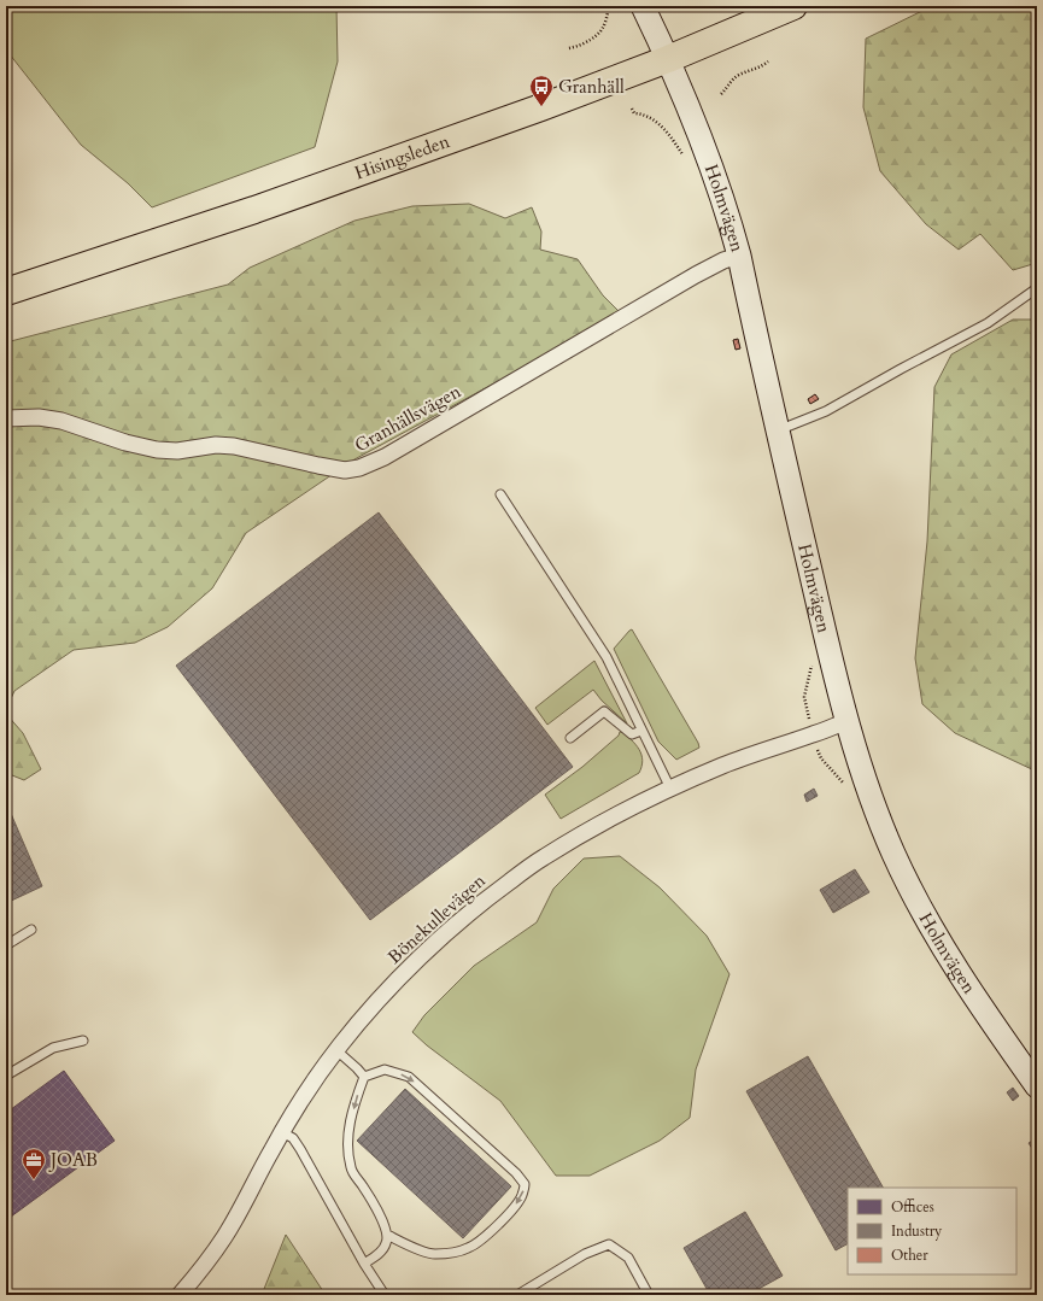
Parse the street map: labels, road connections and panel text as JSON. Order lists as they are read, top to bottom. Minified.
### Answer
{"streets":{"highway":["Hisingsleden"],"street":["Holmvägen","Granhällsvägen","Bönekullevägen"]},"crossings":[["Hisingsleden","Holmvägen"],["Holmvägen","Granhällsvägen"],["Holmvägen","Bönekullevägen"]],"places":{"bus stop":["Granhäll"],"office":["JOAB"]},"legend":["Offices","Industry","Other"]}
